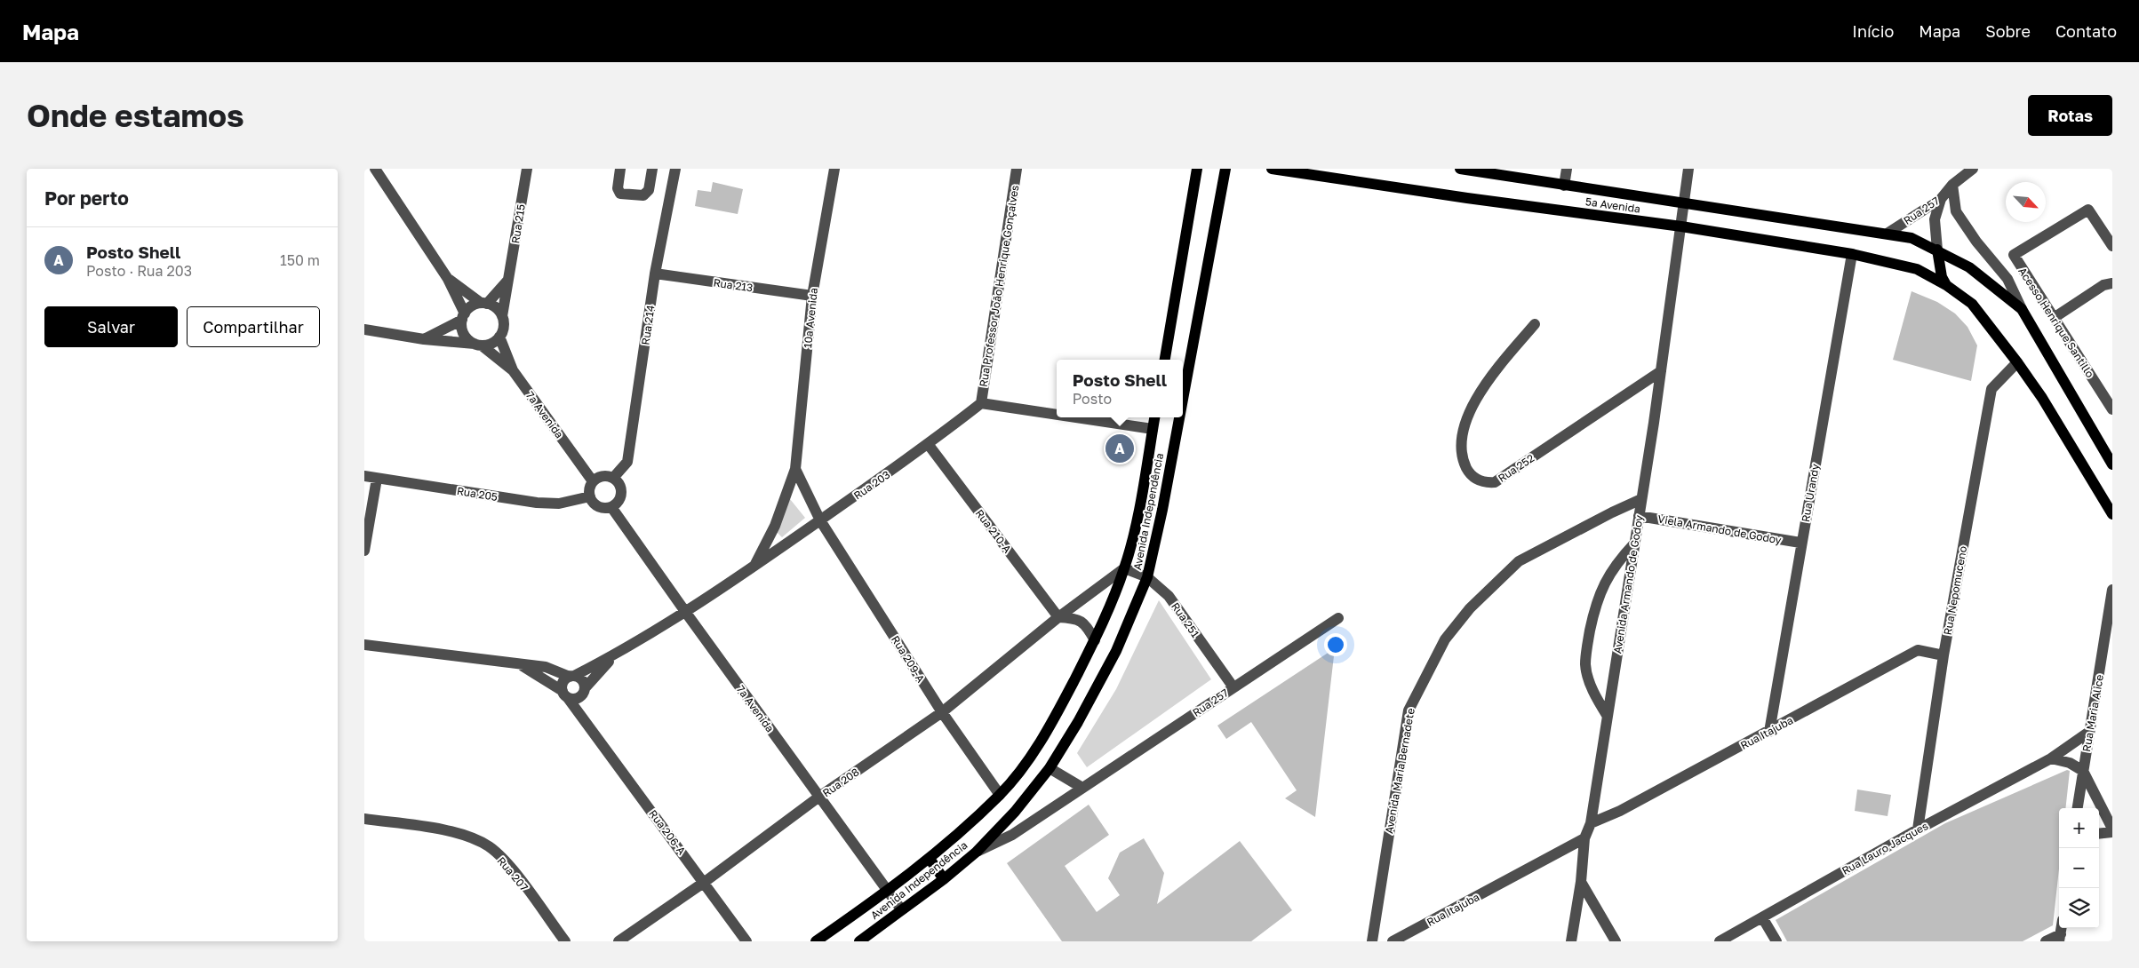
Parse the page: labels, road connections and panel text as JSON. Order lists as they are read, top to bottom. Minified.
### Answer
{"streets":{"main road":["5ª Avenida","Avenida Independência"],"street":["Rua 257","Rua 215","Rua 213","Rua Professor João Henrique Gonçalves","10ª Avenida","Acesso Henrique Santillo","Rua 214","7ª Avenida","Rua 252","Rua 203","Rua Urandy","Rua 205","Viela Armando de Godoy","Rua 210-A","Avenida Armando de Godoy","Rua Nepomuceno","Rua 251","Rua 209-A","Rua Maria Alice","Rua Itajuba","Avenida Maria Bernadete","Rua 208","Rua 206-A","Rua Lauro Jacques","Rua 207"]},"crossings":[["5ª Avenida","Rua 257"],["5ª Avenida","Rua Urandy"],["5ª Avenida","Avenida Armando de Godoy"],["5ª Avenida","Rua Nepomuceno"],["Rua 257","Avenida Independência"],["Rua 257","Rua 251"],["Rua 215","7ª Avenida"],["Rua 213","10ª Avenida"],["Rua 213","Rua 214"],["Rua Professor João Henrique Gonçalves","Rua 203"],["10ª Avenida","Rua 203"],["Rua 214","7ª Avenida"],["Rua 214","Rua 205"],["7ª Avenida","Rua 203"],["7ª Avenida","Rua 205"],["7ª Avenida","Avenida Independência"],["7ª Avenida","Rua 208"],["Rua 252","Avenida Armando de Godoy"],["Rua 203","Rua 210-A"],["Rua 203","Rua 209-A"],["Rua 203","Rua 206-A"],["Rua Urandy","Viela Armando de Godoy"],["Rua Urandy","Rua Itajuba"],["Avenida Independência","Rua 251"],["Avenida Independência","Rua 209-A"],["Avenida Independência","Rua 208"],["Viela Armando de Godoy","Avenida Armando de Godoy"],["Rua 210-A","Rua 208"],["Avenida Armando de Godoy","Rua Itajuba"],["Avenida Armando de Godoy","Avenida Maria Bernadete"],["Rua Nepomuceno","Rua Itajuba"],["Rua Nepomuceno","Rua Lauro Jacques"],["Rua 251","Rua 208"],["Rua 209-A","Rua 208"],["Rua Maria Alice","Rua Lauro Jacques"],["Rua 208","Rua 206-A"]],"north":"bottom right","page":{"header":"Mapa","nav":["Início","Mapa","Sobre","Contato"],"buttons":["Rotas",["Salvar","Compartilhar"]],"title":"Onde estamos","heading":"Por perto","list":[{"mark":"A","name":"Posto Shell","note":"Posto · Rua 203","value":"150 m"}],"popup":["Posto Shell","Posto"],"pins":"A","map_buttons":["+","−"]}}
